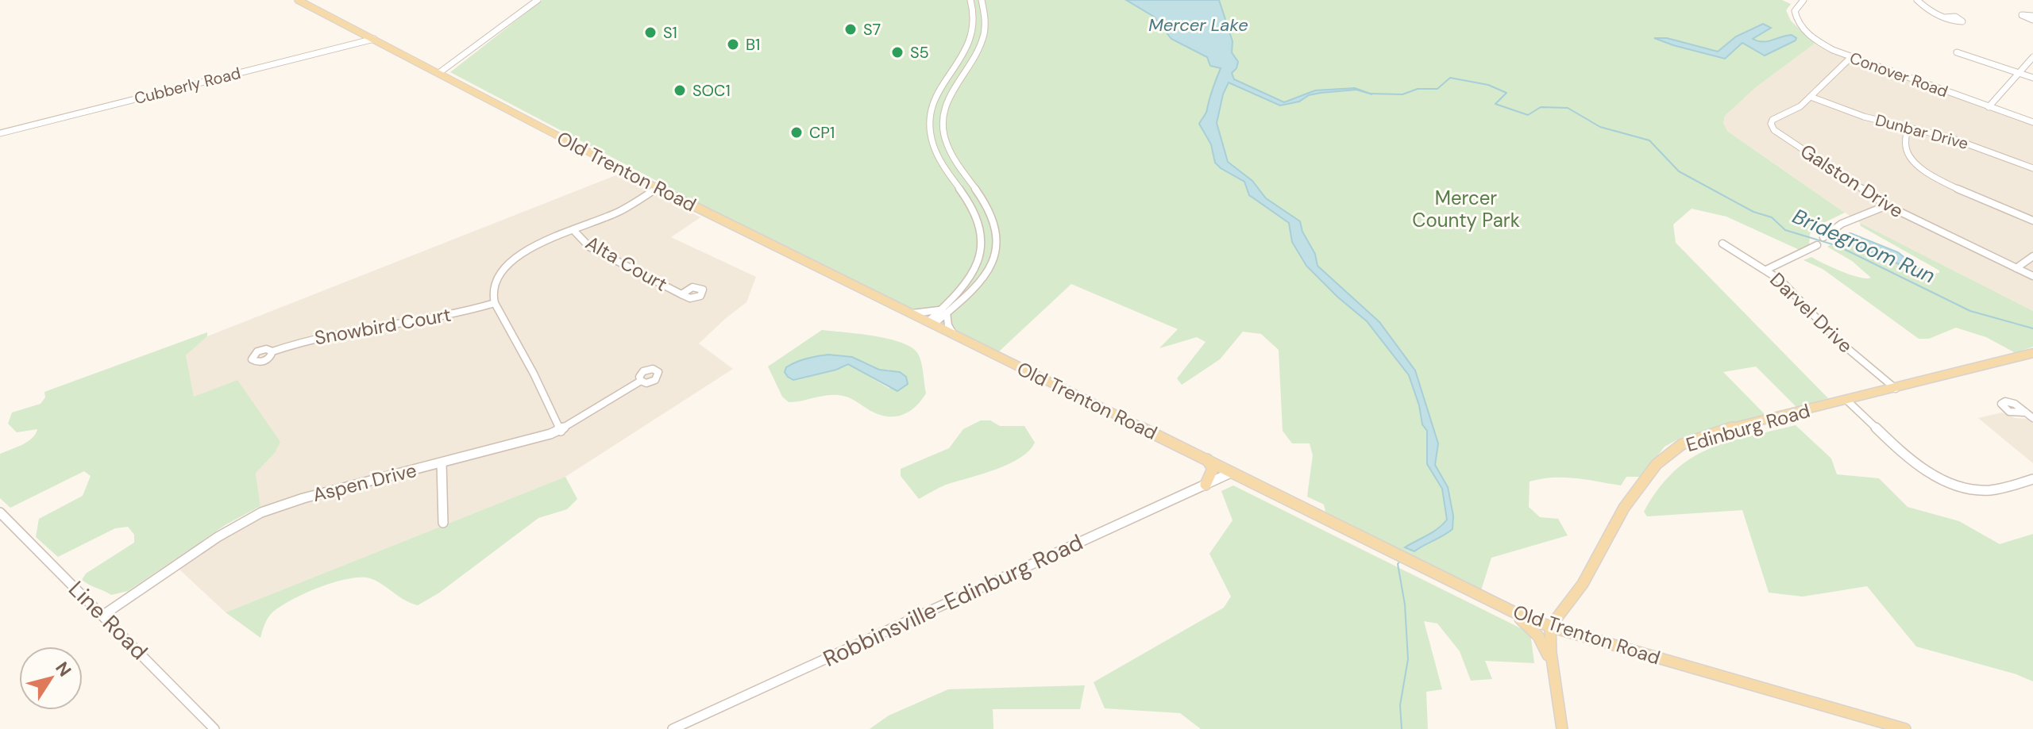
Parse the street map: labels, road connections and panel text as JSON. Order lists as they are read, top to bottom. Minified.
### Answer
{"streets":{"main road":["Old Trenton Road","Edinburg Road"],"street":["Conover Road","Cubberly Road","Dunbar Drive","Galston Drive","Alta Court","Darvel Drive","Snowbird Court","Aspen Drive","Robbinsville-Edinburg Road","Line Road"]},"crossings":[["Conover Road","Galston Drive"],["Cubberly Road","Old Trenton Road"],["Dunbar Drive","Galston Drive"],["Old Trenton Road","Edinburg Road"],["Old Trenton Road","Robbinsville-Edinburg Road"],["Darvel Drive","Edinburg Road"],["Aspen Drive","Line Road"]],"water":["Mercer Lake","Bridegroom Run"],"parks":["Mercer County Park"],"places":["S7","S1","B1","S5","SOC1","CP1"],"north":"top right"}
